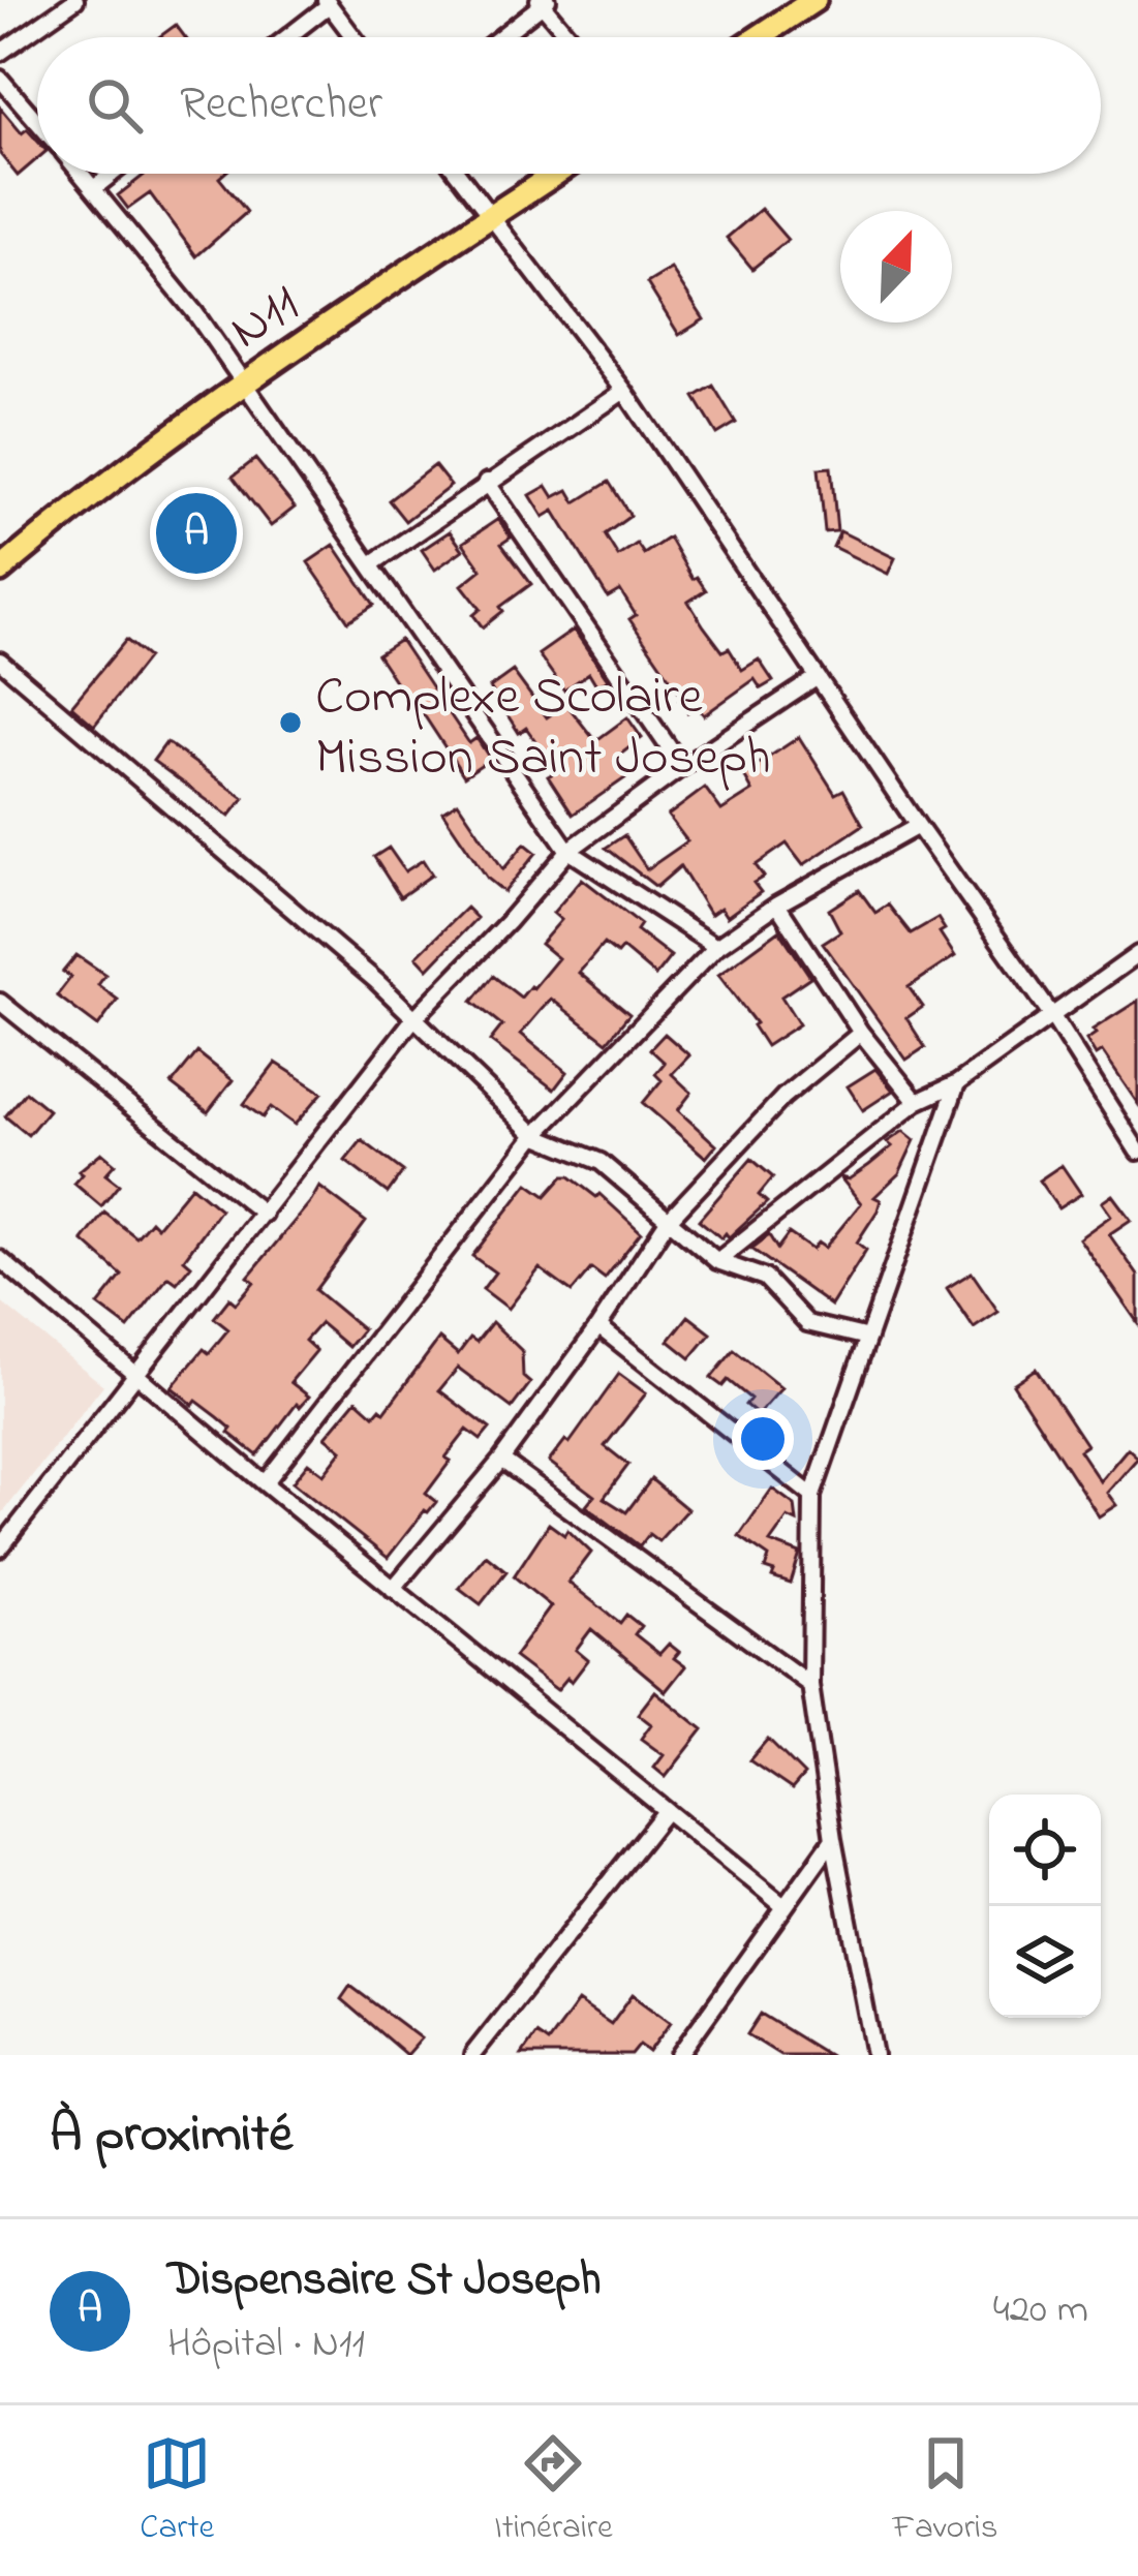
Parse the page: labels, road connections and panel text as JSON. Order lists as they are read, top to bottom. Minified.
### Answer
{"streets":{"main road":["N11"]},"places":["Complexe Scolaire Mission Saint Joseph"],"north":"top right","page":{"search":"Rechercher","pins":"A","heading":"À proximité","list":[{"mark":"A","name":"Dispensaire St Joseph","note":"Hôpital · N11","value":"420 m"}],"nav":["Carte","Itinéraire","Favoris"]}}
